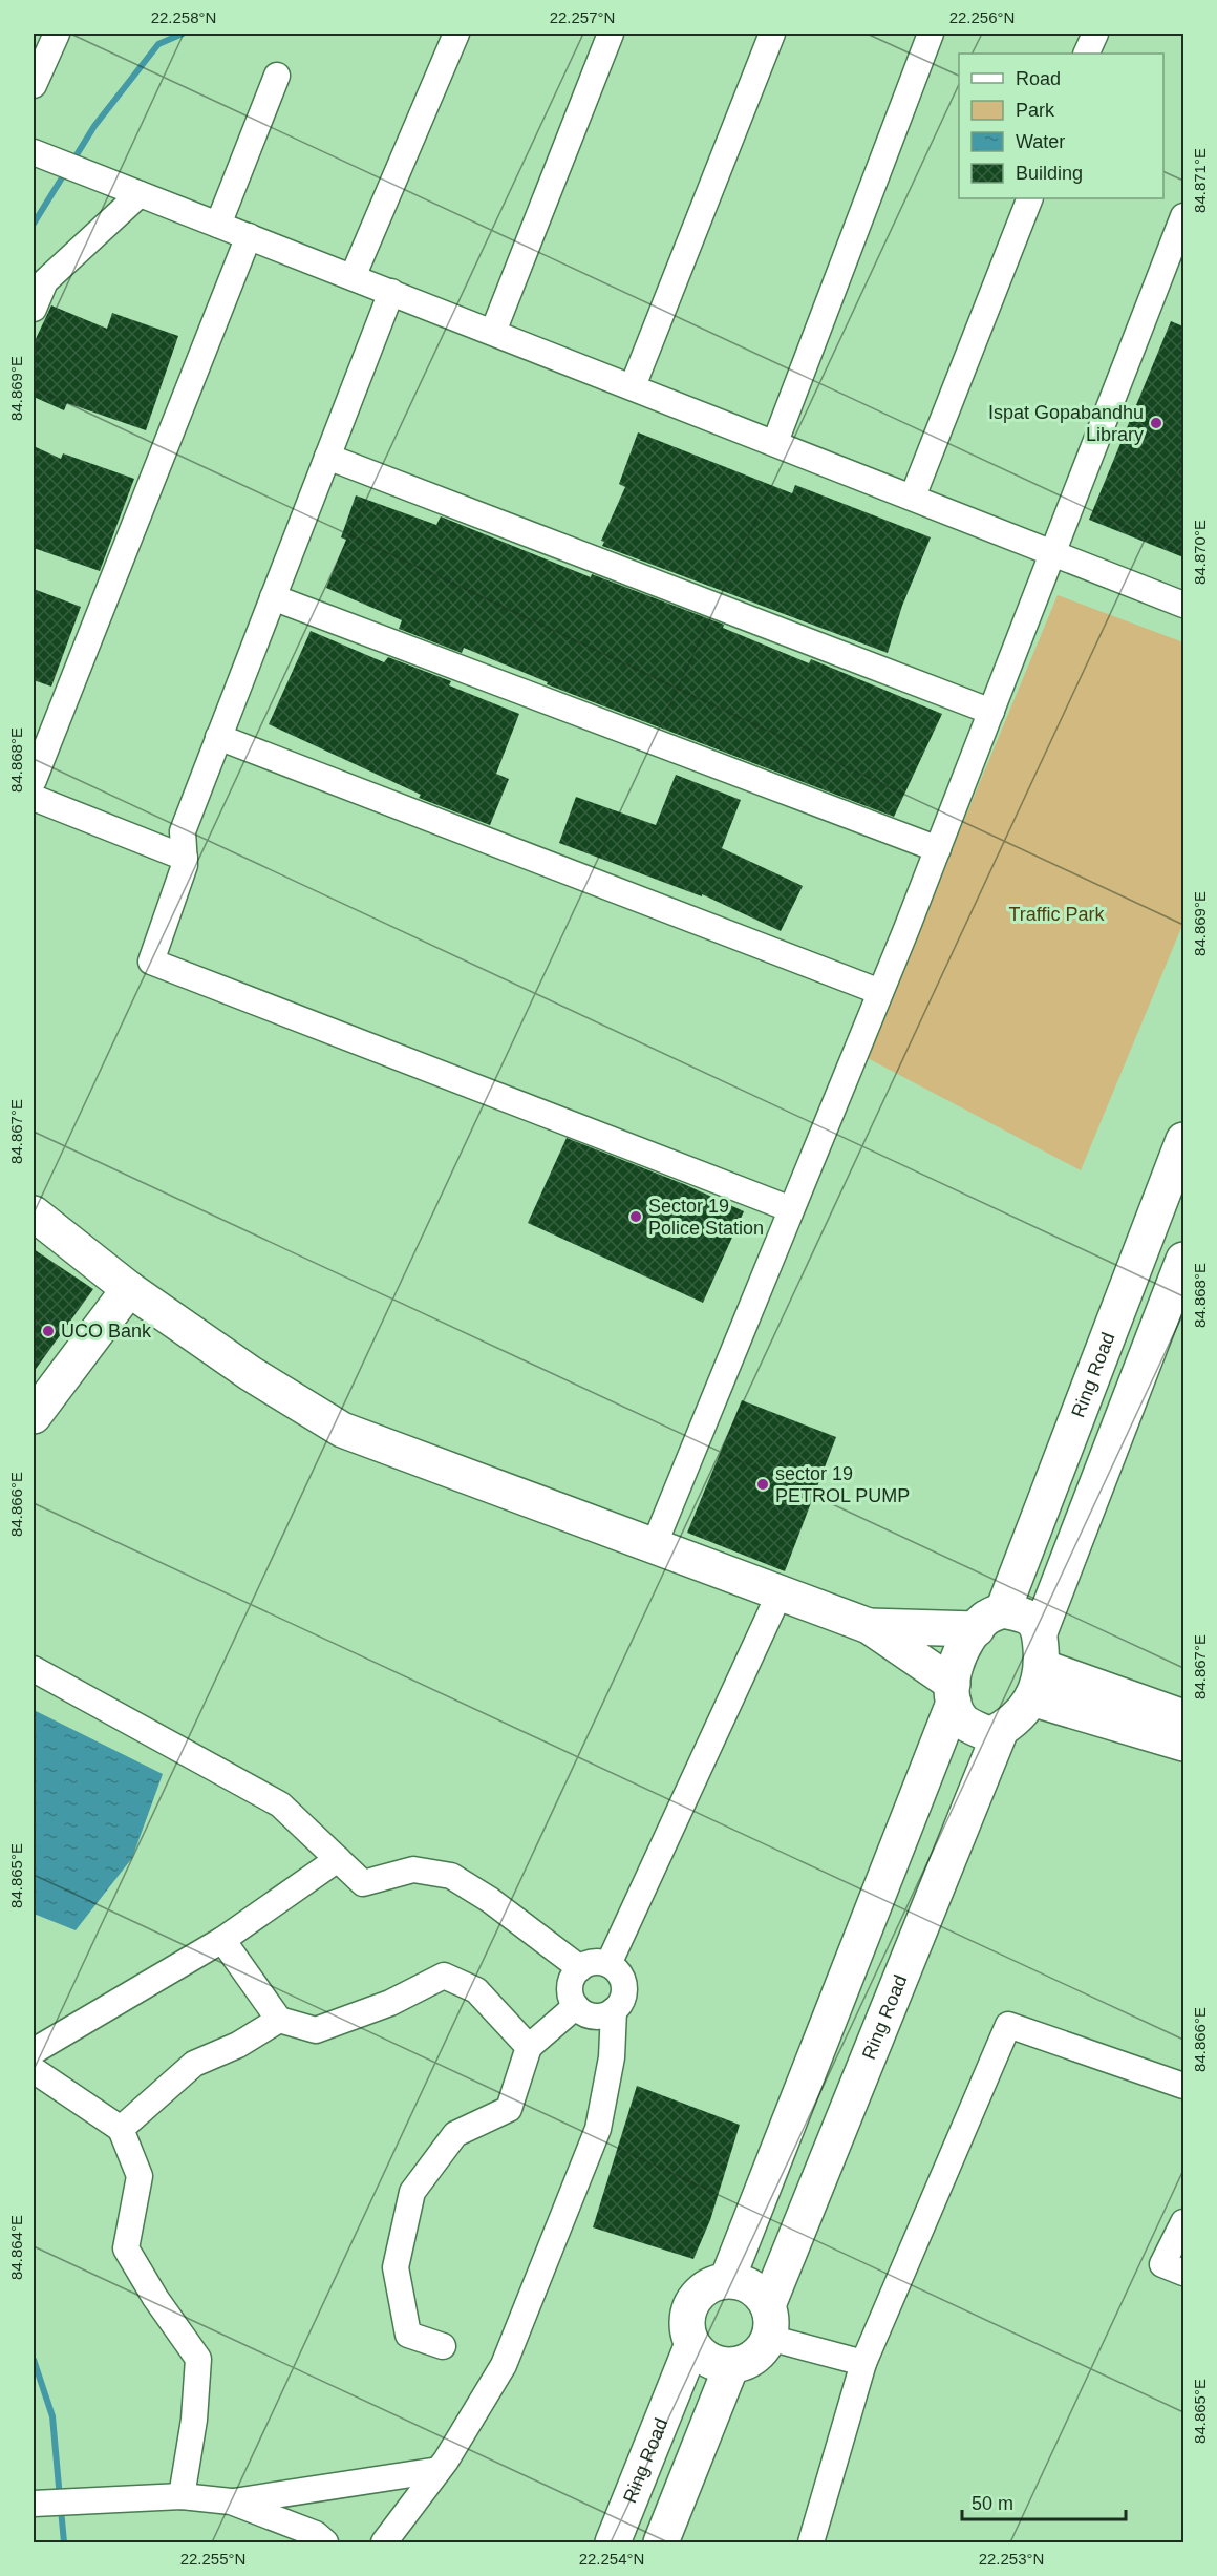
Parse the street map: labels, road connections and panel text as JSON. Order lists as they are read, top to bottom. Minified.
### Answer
{"streets":{"main road":["Ring Road"]},"parks":["Traffic Park"],"places":["Ispat Gopabandhu Library","Sector 19 Police Station","UCO Bank","sector 19 PETROL PUMP"],"legend":["Road","Park","Water","Building"],"scale_bar":"50 m","coordinates":["22.258°N","22.257°N","22.256°N","84.871°E","84.869°E","84.870°E","84.868°E","84.867°E","84.866°E","84.865°E","84.864°E","22.255°N","22.254°N","22.253°N"]}
